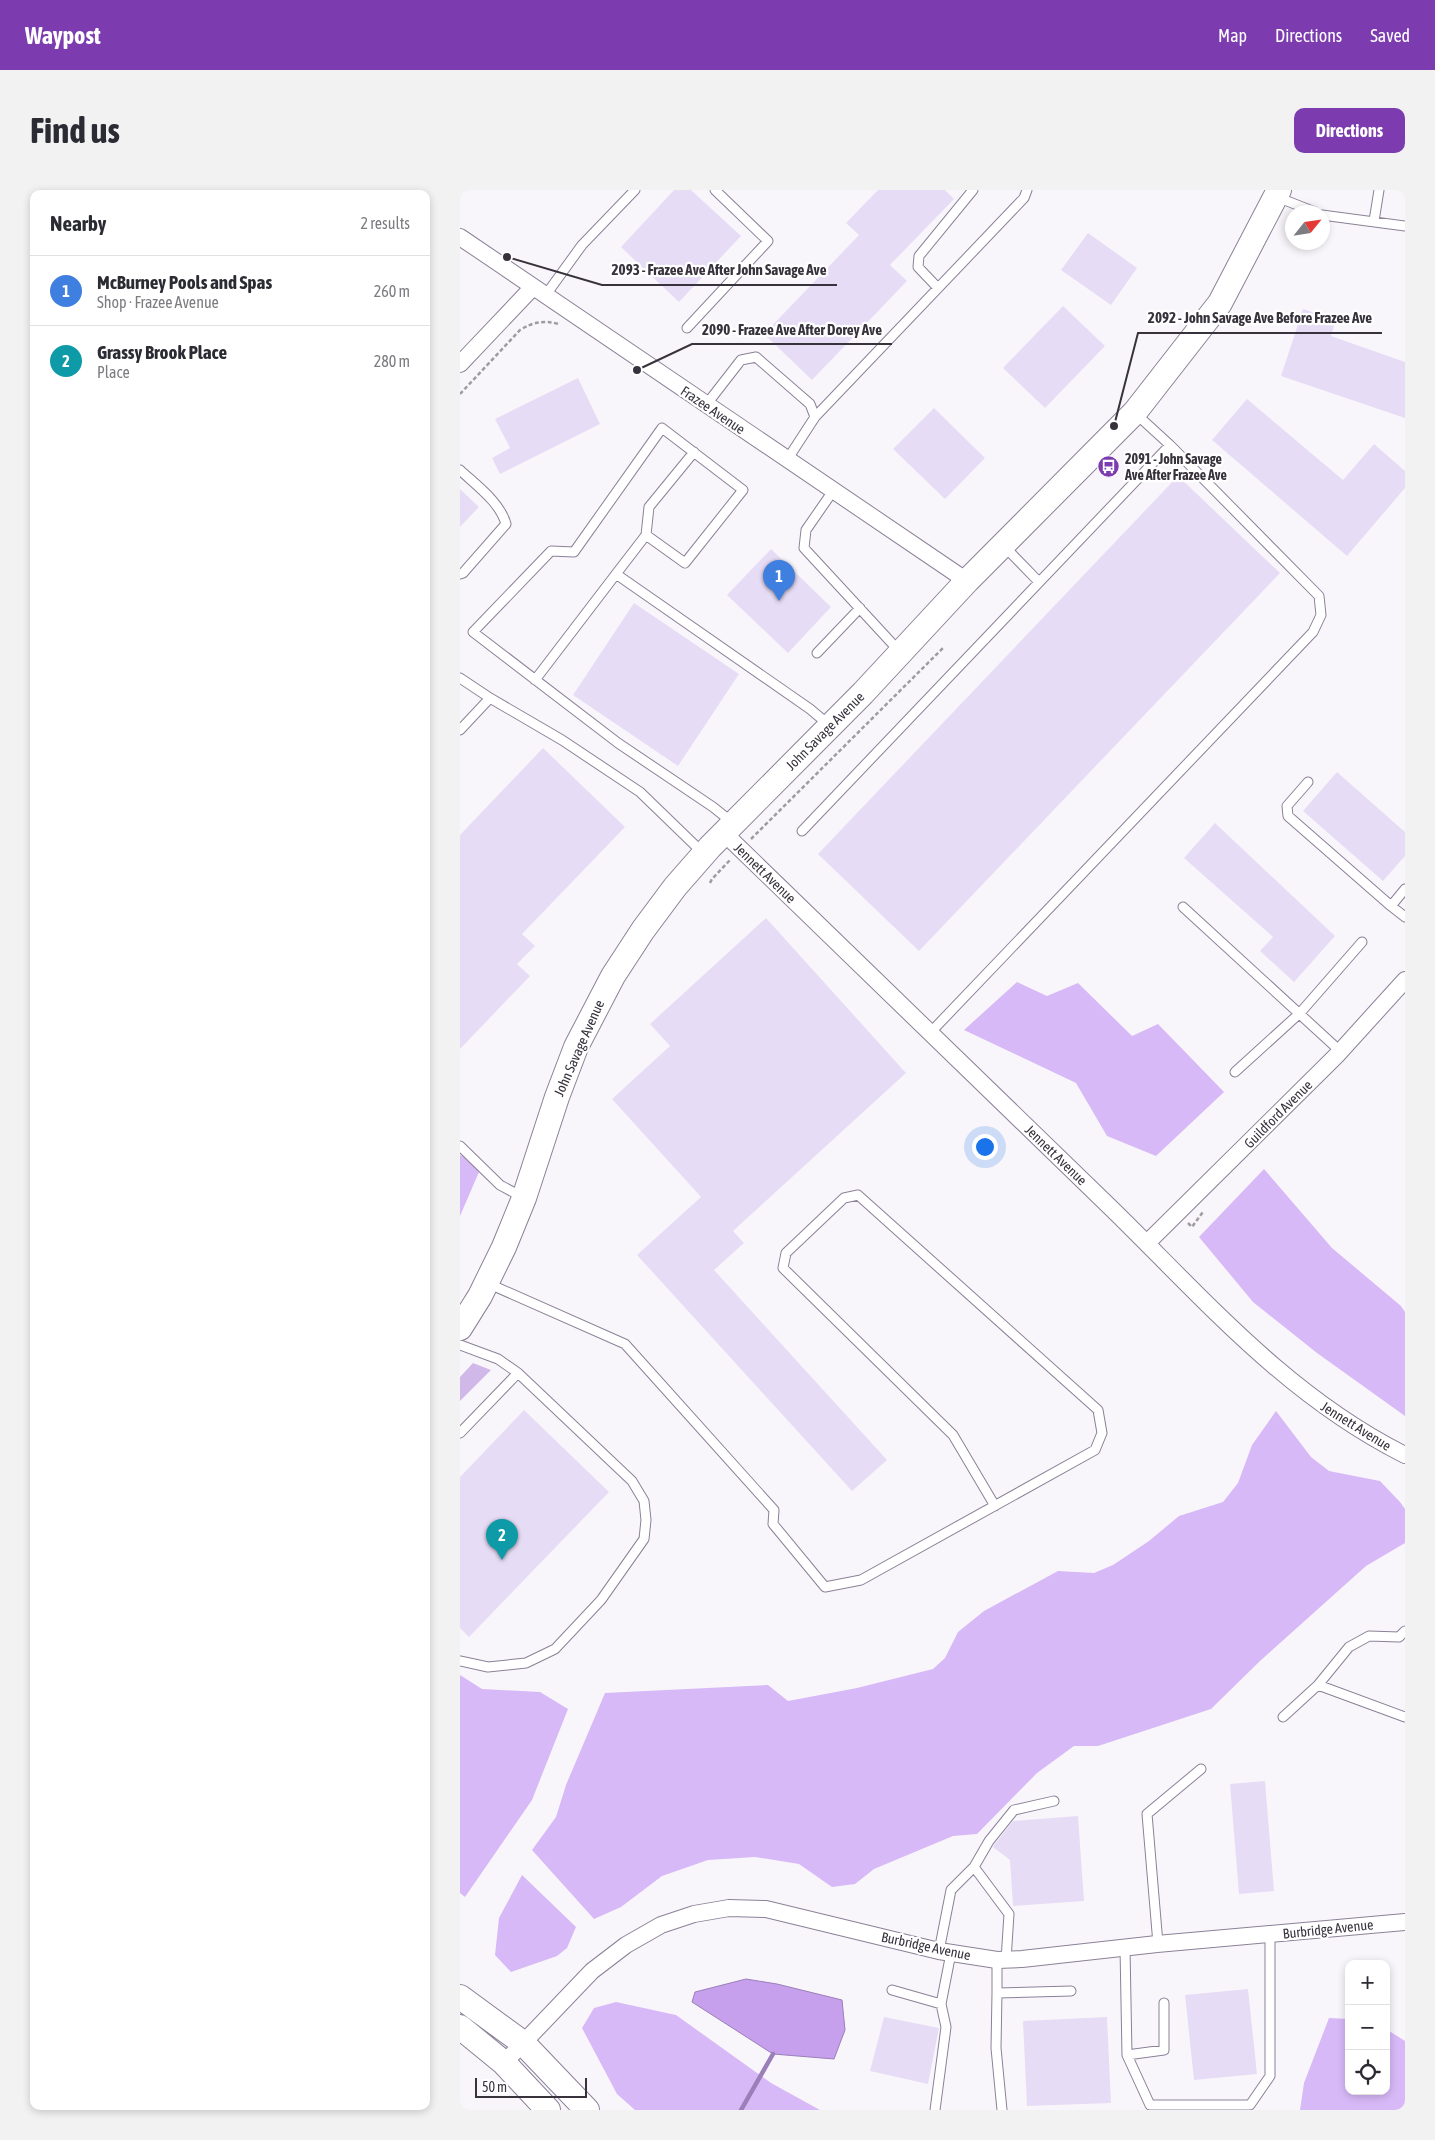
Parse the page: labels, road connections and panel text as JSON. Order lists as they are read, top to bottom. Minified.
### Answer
{"streets":{"main road":["John Savage Avenue"],"street":["Frazee Avenue","Jennett Avenue","Guildford Avenue","Burbridge Avenue"]},"crossings":[["Frazee Avenue","John Savage Avenue"],["John Savage Avenue","Jennett Avenue"],["Jennett Avenue","Guildford Avenue"]],"places":{"other":["2093 - Frazee Ave After John Savage Ave","2090 - Frazee Ave After Dorey Ave","2092 - John Savage Ave Before Frazee Ave"],"bus stop":["2091 - John Savage Ave After Frazee Ave"]},"scale_bar":"50 m","north":"top right","page":{"header":"Waypost","nav":["Map","Directions","Saved"],"buttons":"Directions","title":"Find us","heading":["Nearby","2 results"],"list":[{"mark":"1","name":"McBurney Pools and Spas","note":"Shop · Frazee Avenue","value":"260 m"},{"mark":"2","name":"Grassy Brook Place","note":"Place","value":"280 m"}],"pins":["1","2"],"map_buttons":["+","−"],"scale":"50 m"}}
